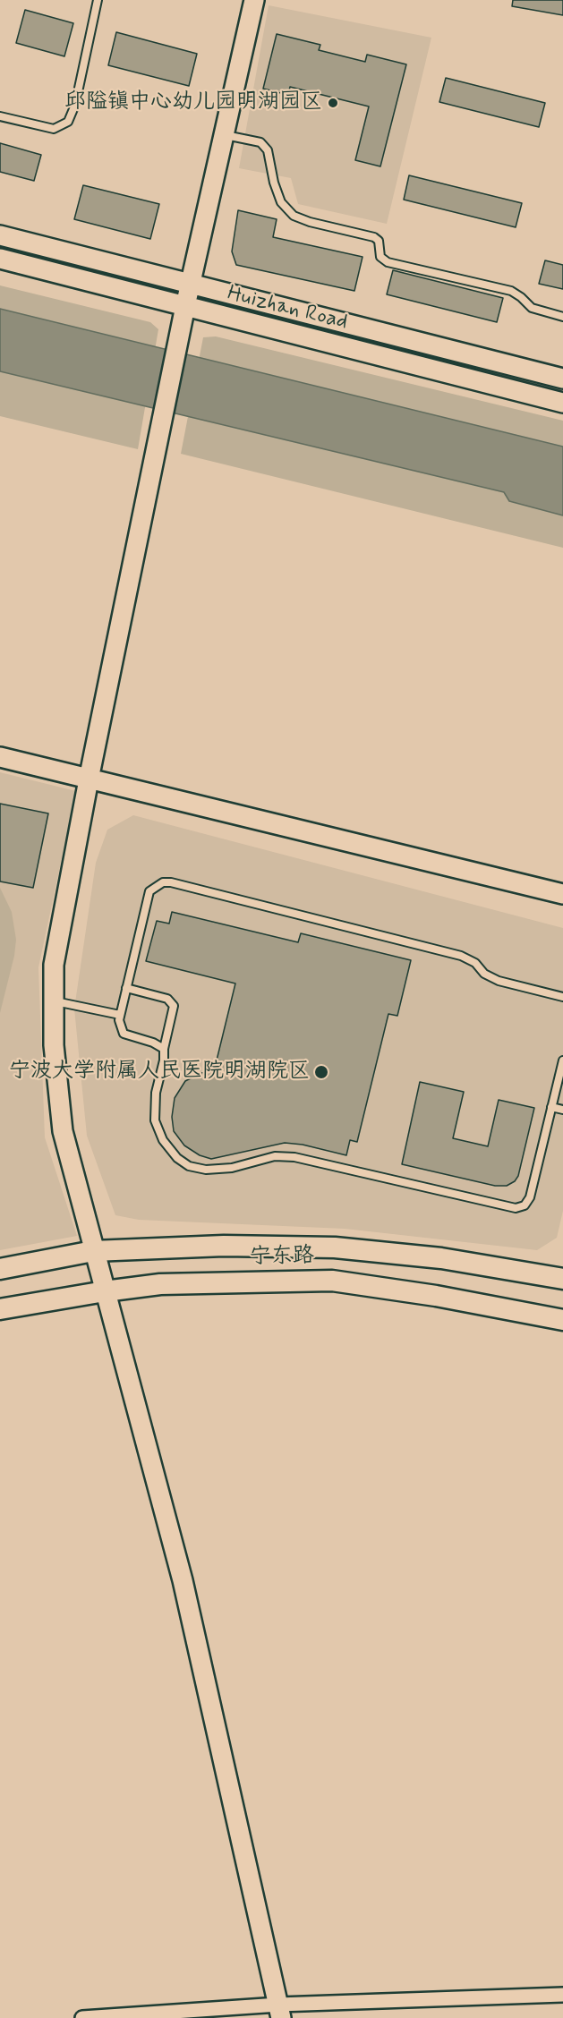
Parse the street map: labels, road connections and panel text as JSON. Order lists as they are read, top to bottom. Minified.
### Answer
{"streets":{"main road":["宁东路"],"street":["Huizhan Road"]},"places":["邱隘镇中心幼儿园明湖园区","宁波大学附属人民医院明湖院区"]}
